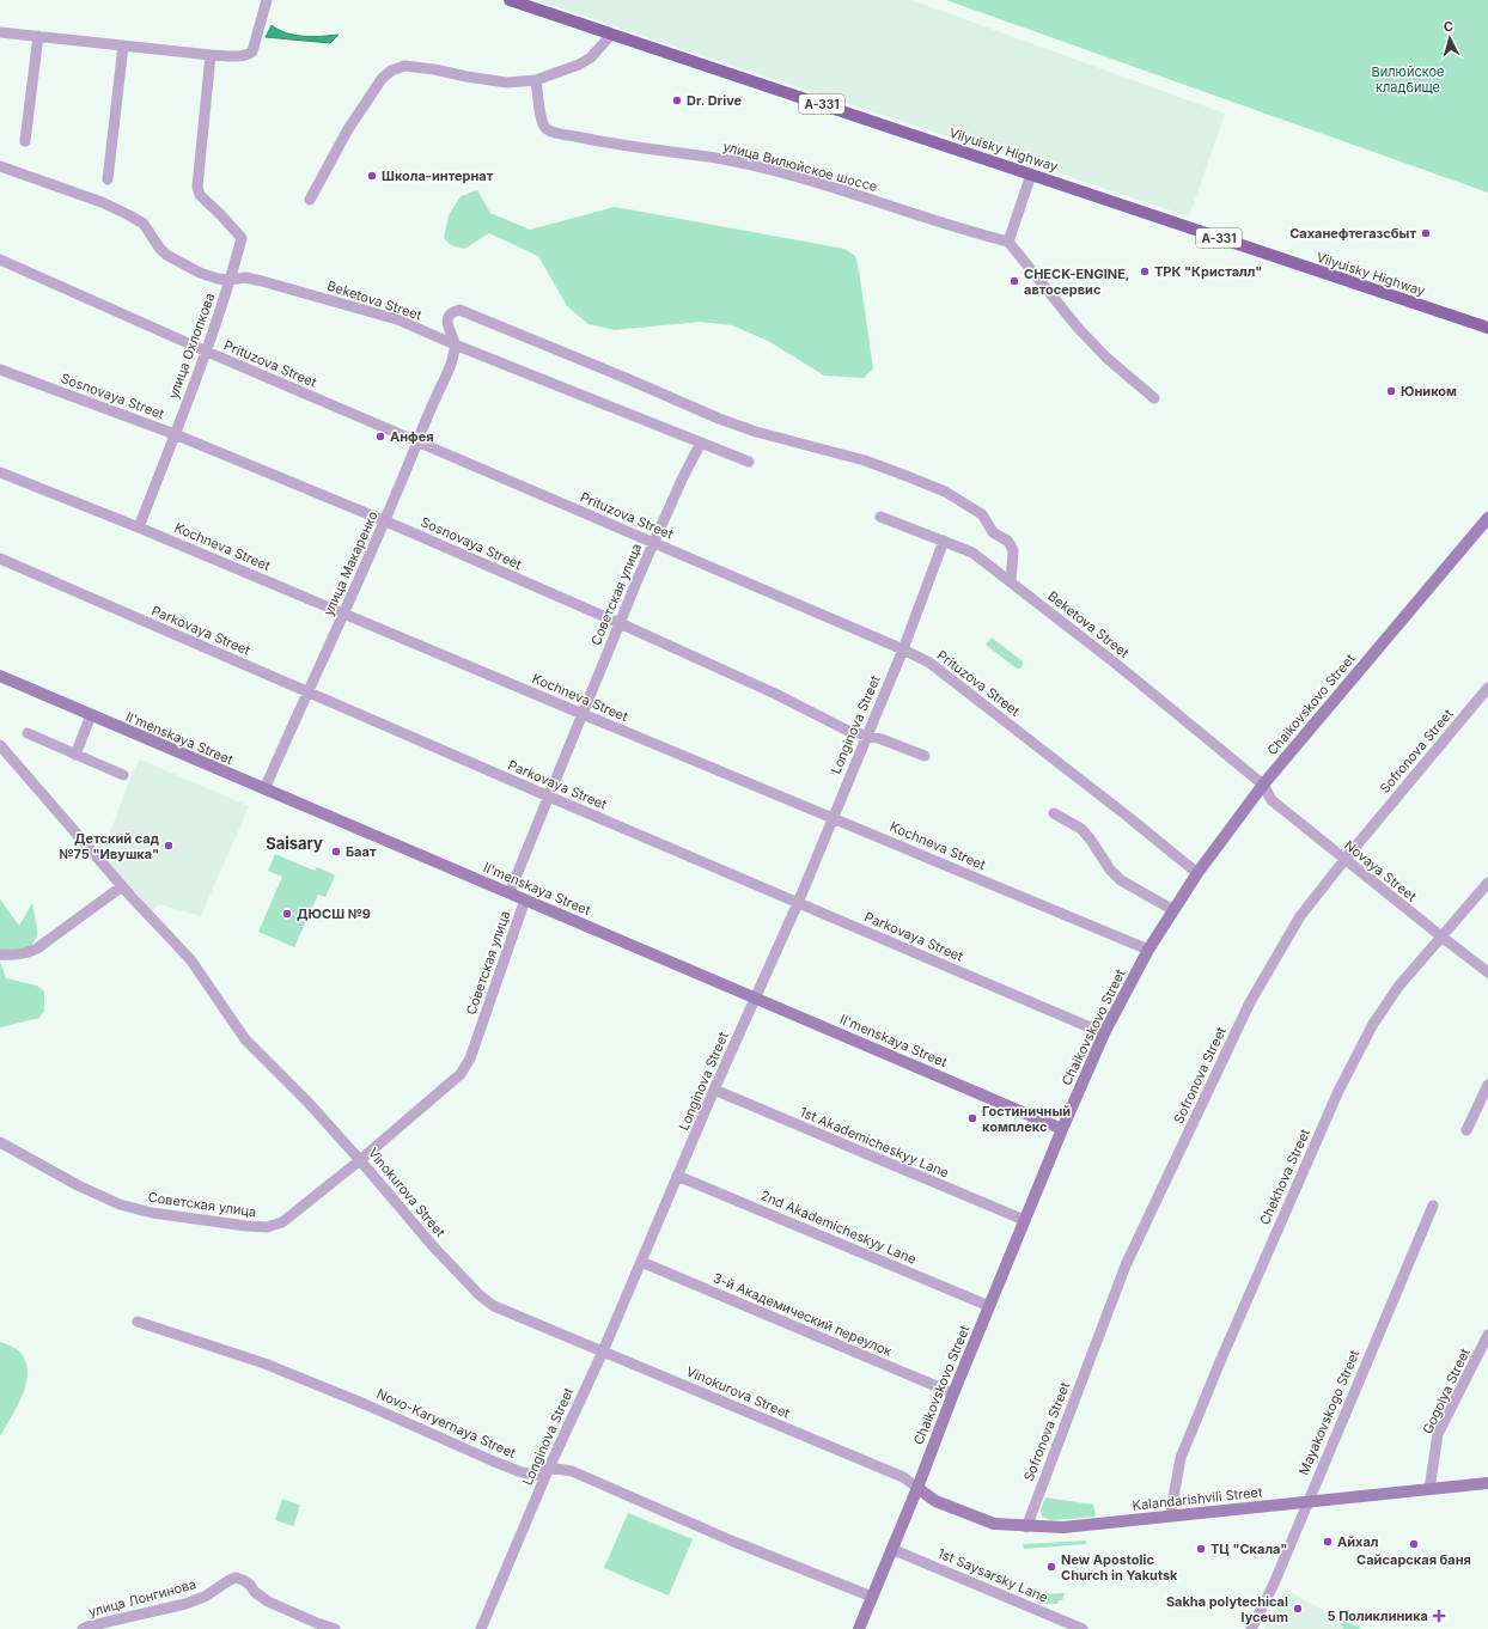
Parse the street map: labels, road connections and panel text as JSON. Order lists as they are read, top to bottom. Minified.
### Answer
{"streets":{"main road":["А-331","Vilyuisky Highway","Chaikovskovo Street","Il'menskaya Street","Kalandarishvili Street"],"street":["улица Вилюйское шоссе","Beketova Street","улица Охлопкова","Prituzova Street","Sosnovaya Street","Kochneva Street","улица Макаренко","Советская улица","Parkovaya Street","Longinova Street","Sofronova Street","Novaya Street","1st Akademicheskyy Lane","Chekhova Street","Vinokurova Street","2nd Akademicheskyy Lane","3-й Академический переулок","Gogolya Street","Mayakovskogo Street","Novo-Karyernaya Street","1st Saysarsky Lane","улица Лонгинова"]},"crossings":[["Beketova Street","улица Охлопкова"],["Beketova Street","улица Макаренко"],["Beketova Street","Советская улица"],["Beketova Street","Chaikovskovo Street"],["Beketova Street","Longinova Street"],["Beketova Street","Novaya Street"],["улица Охлопкова","Prituzova Street"],["улица Охлопкова","Sosnovaya Street"],["улица Охлопкова","Kochneva Street"],["Prituzova Street","улица Макаренко"],["Prituzova Street","Советская улица"],["Prituzova Street","Chaikovskovo Street"],["Prituzova Street","Longinova Street"],["Sosnovaya Street","улица Макаренко"],["Sosnovaya Street","Советская улица"],["Sosnovaya Street","Longinova Street"],["Kochneva Street","улица Макаренко"],["Kochneva Street","Советская улица"],["Kochneva Street","Chaikovskovo Street"],["Kochneva Street","Longinova Street"],["улица Макаренко","Parkovaya Street"],["улица Макаренко","Il'menskaya Street"],["Советская улица","Parkovaya Street"],["Советская улица","Il'menskaya Street"],["Советская улица","Vinokurova Street"],["Parkovaya Street","Chaikovskovo Street"],["Parkovaya Street","Longinova Street"],["Chaikovskovo Street","Il'menskaya Street"],["Chaikovskovo Street","Novaya Street"],["Chaikovskovo Street","1st Akademicheskyy Lane"],["Chaikovskovo Street","Vinokurova Street"],["Chaikovskovo Street","2nd Akademicheskyy Lane"],["Chaikovskovo Street","3-й Академический переулок"],["Chaikovskovo Street","Novo-Karyernaya Street"],["Chaikovskovo Street","Kalandarishvili Street"],["Chaikovskovo Street","1st Saysarsky Lane"],["Longinova Street","Il'menskaya Street"],["Longinova Street","1st Akademicheskyy Lane"],["Longinova Street","Vinokurova Street"],["Longinova Street","2nd Akademicheskyy Lane"],["Longinova Street","3-й Академический переулок"],["Longinova Street","Novo-Karyernaya Street"],["Sofronova Street","Novaya Street"],["Sofronova Street","Kalandarishvili Street"],["Novaya Street","Chekhova Street"],["Chekhova Street","Kalandarishvili Street"],["Vinokurova Street","Kalandarishvili Street"],["Gogolya Street","Kalandarishvili Street"],["Mayakovskogo Street","Kalandarishvili Street"]],"districts":["Saisary"],"parks":["Вилюйское кладбище"],"places":{"other":["Dr. Drive","Школа-интернат","Саханефтегазсбыт","ТРК \"Кристалл\"","CHECK-ENGINE, автосервис","Юником","Анфея","Детский сад №75 \"Ивушка\"","Баат","ДЮСШ №9","Гостиничный комплекс","Айхал","Сайсарская баня","ТЦ \"Скала\"","New Apostolic Church in Yakutsk","Sakha polytechical lyceum"],"health":["5 Поликлиника"]},"north":"top"}
